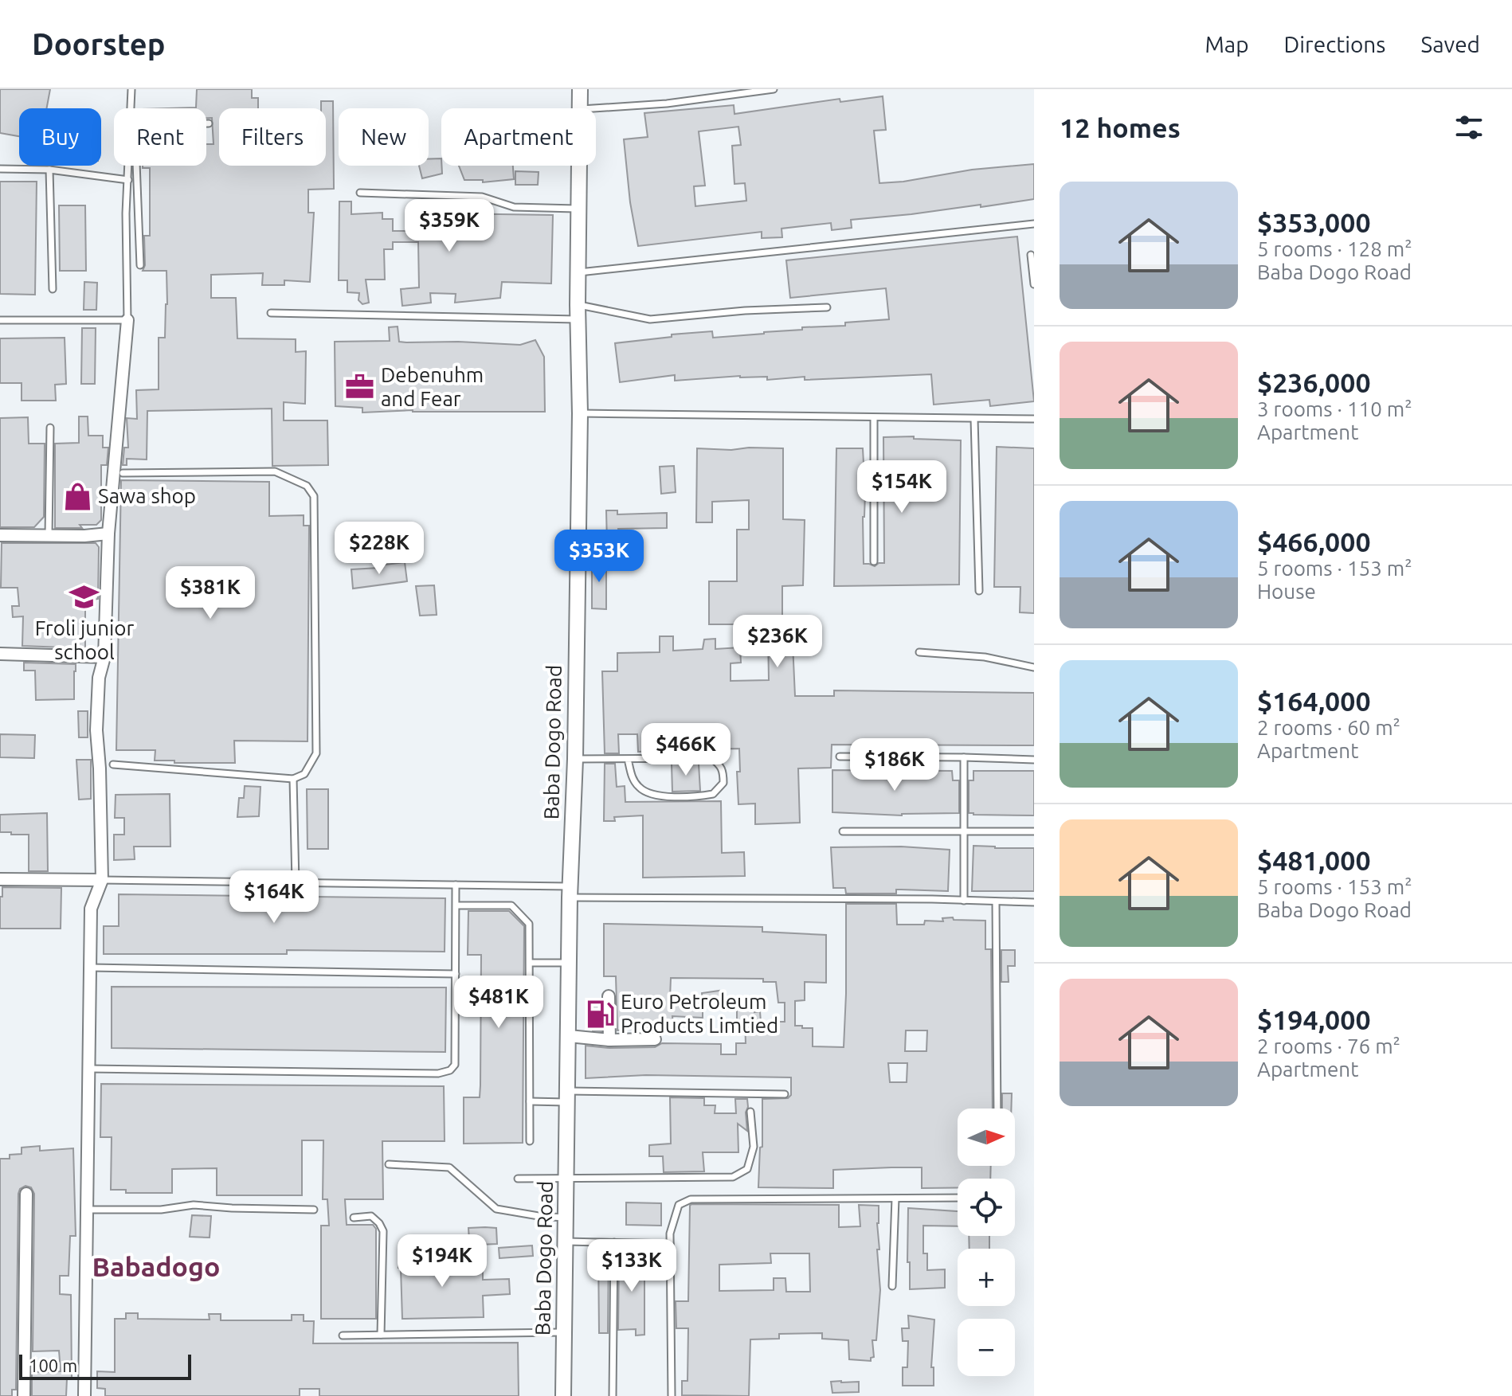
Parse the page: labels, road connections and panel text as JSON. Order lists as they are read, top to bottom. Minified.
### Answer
{"streets":{"street":["Baba Dogo Road"]},"districts":["Babadogo"],"places":{"office":["Debenuhm and Fear"],"shop":["Sawa shop"],"school or university":["Froli junior school"],"fuel station":["Euro Petroleum Products Limtied"]},"scale_bar":"100 m","north":"right","page":{"header":"Doorstep","nav":["Map","Directions","Saved"],"heading":"12 homes","chip":["Buy","Rent","Filters","New","Apartment"],"list":[{"name":"$353,000","note":"5 rooms · 128 m² · Baba Dogo Road"},{"name":"$236,000","note":"3 rooms · 110 m² · Apartment"},{"name":"$466,000","note":"5 rooms · 153 m² · House"},{"name":"$164,000","note":"2 rooms · 60 m² · Apartment"},{"name":"$481,000","note":"5 rooms · 153 m² · Baba Dogo Road"},{"name":"$194,000","note":"2 rooms · 76 m² · Apartment"}],"price":["$359K","$154K","$228K","$353K","$381K","$236K","$466K","$186K","$164K","$481K","$194K","$133K"],"map_buttons":["+","−"],"scale":"100 m"}}
